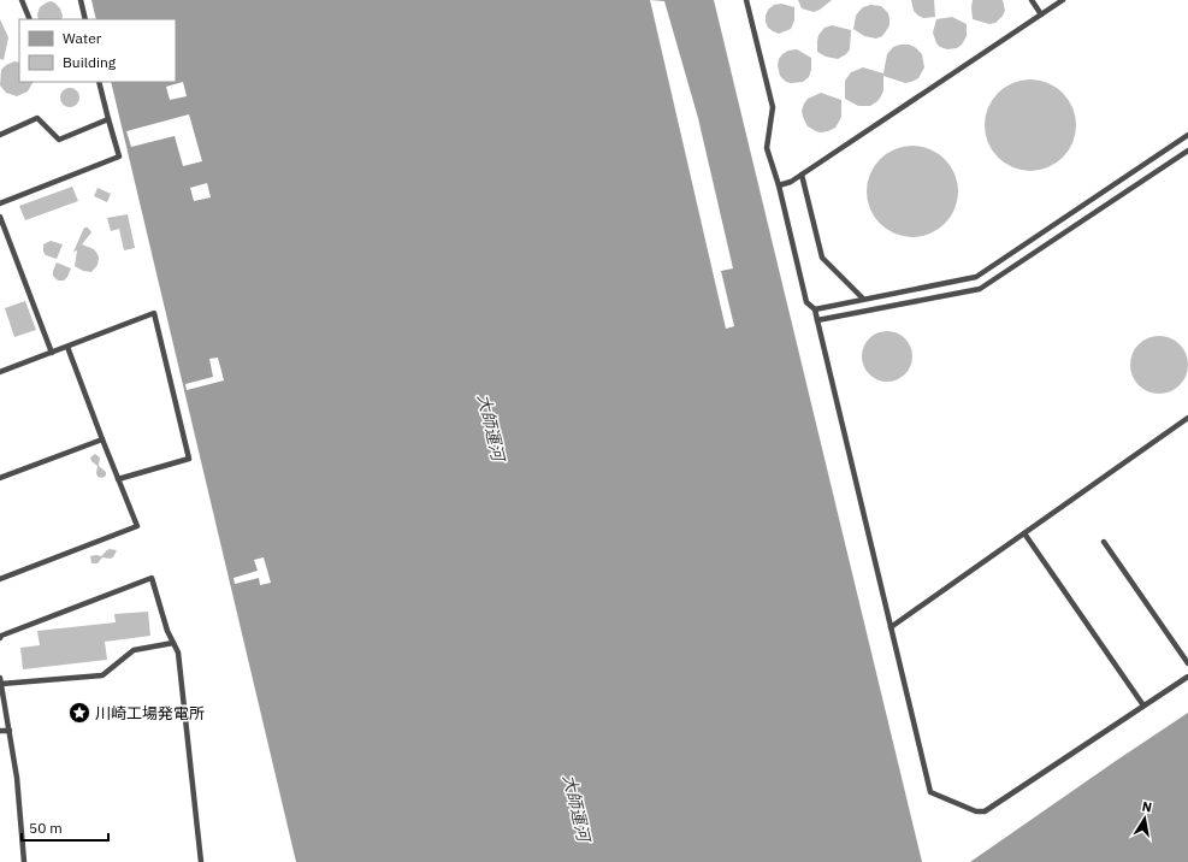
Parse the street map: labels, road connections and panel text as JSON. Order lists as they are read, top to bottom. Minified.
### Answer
{"water":["大師運河"],"places":{"place":["川崎工場発電所"]},"legend":["Water","Building"],"scale_bar":"50 m","north":"top"}
